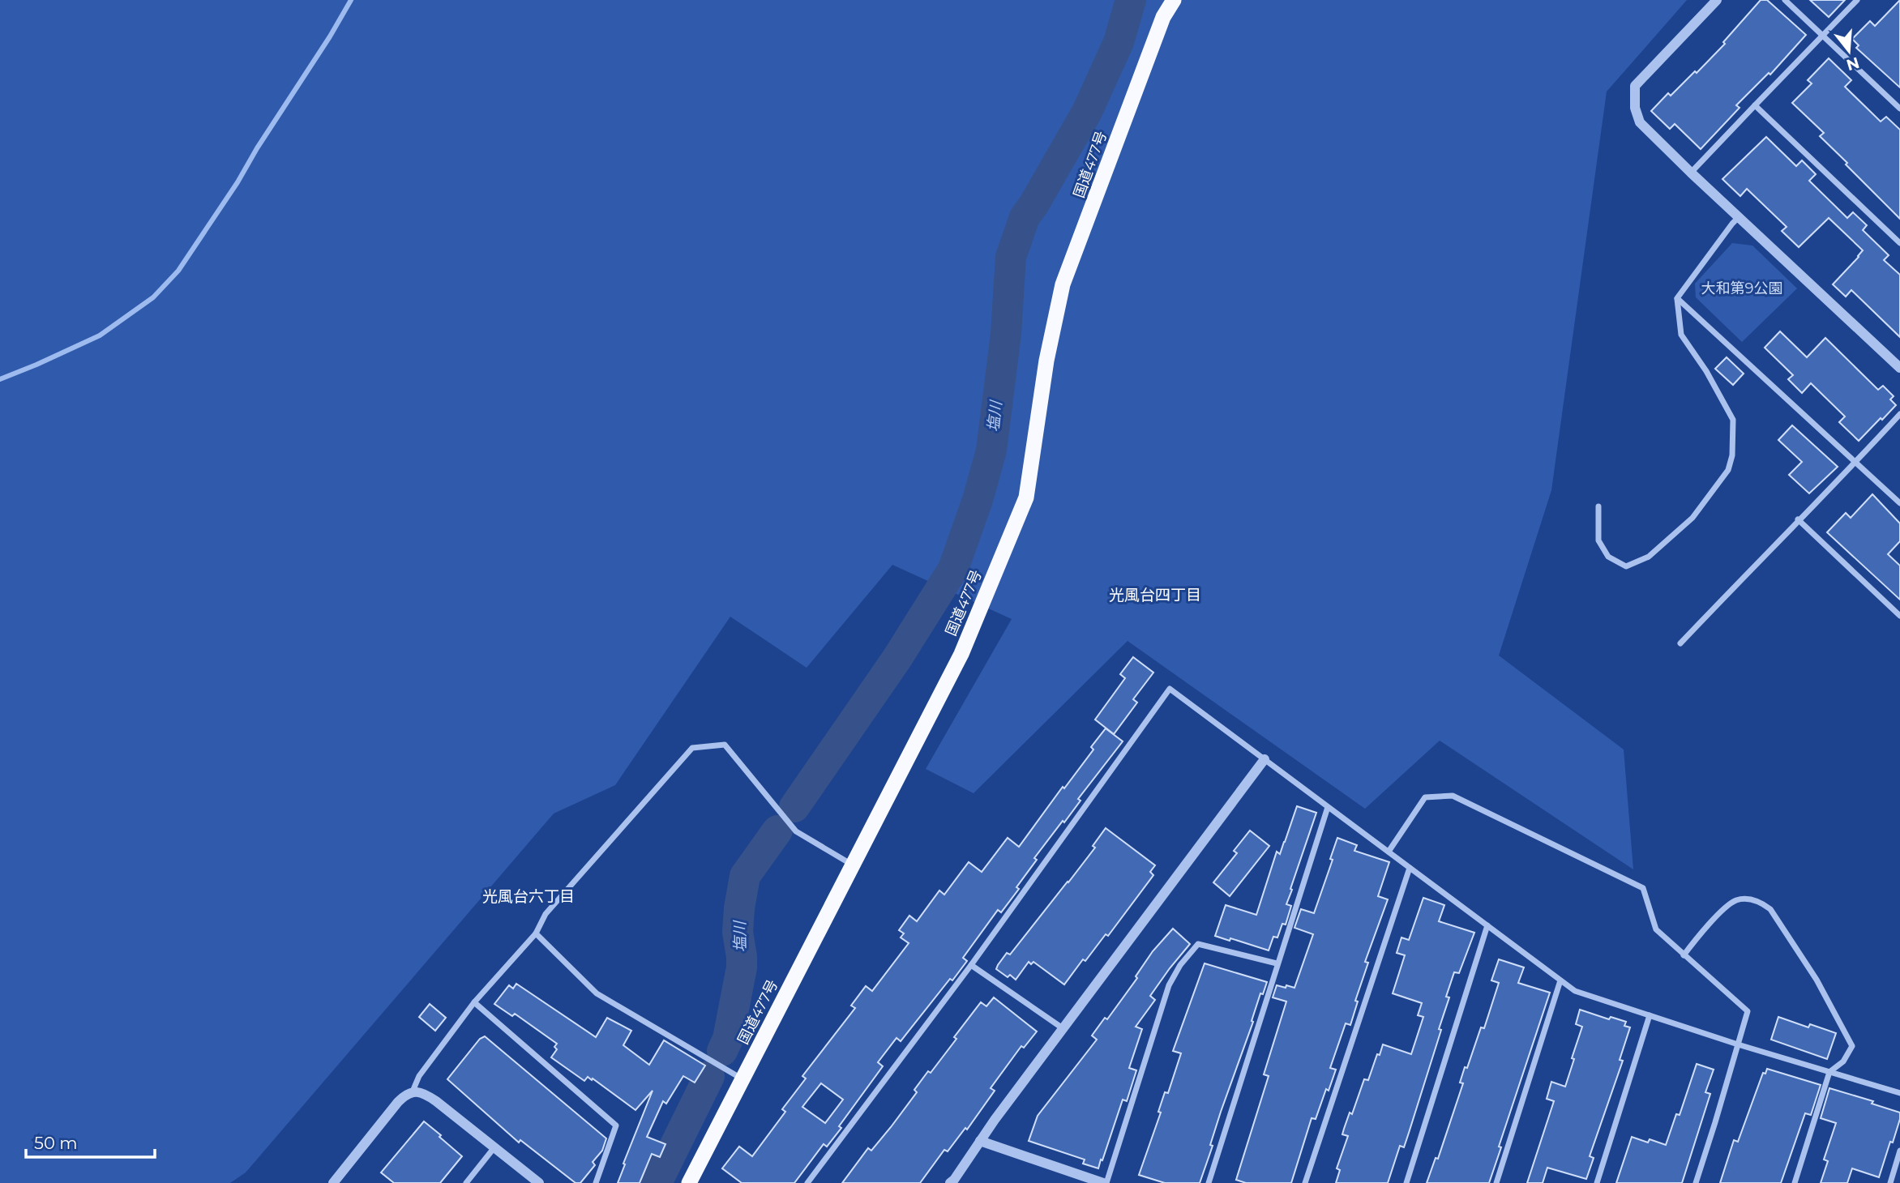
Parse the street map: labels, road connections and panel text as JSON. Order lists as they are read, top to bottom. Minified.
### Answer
{"streets":{"highway":["国道477号"]},"districts":["光風台四丁目","光風台六丁目"],"water":["塩川"],"parks":["大和第9公園"],"scale_bar":"50 m","north":"bottom"}
